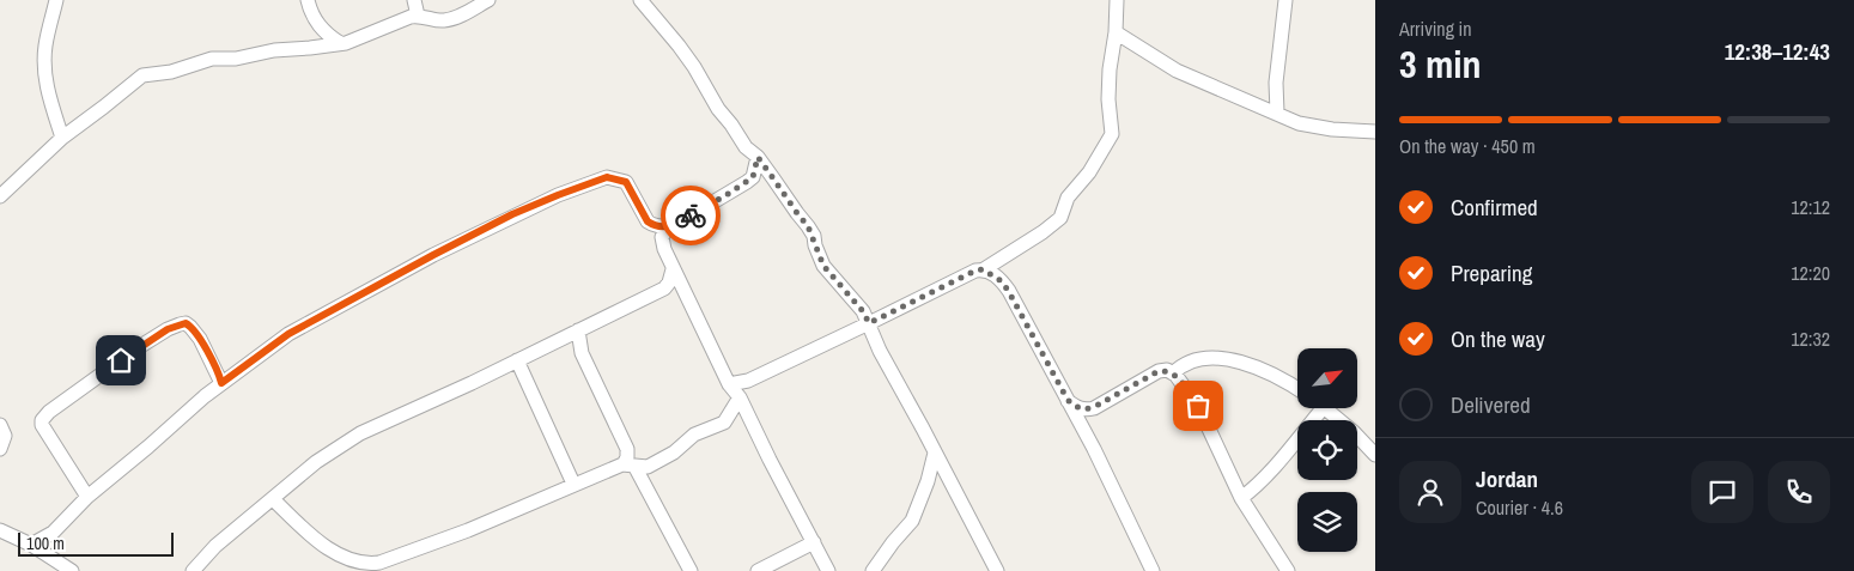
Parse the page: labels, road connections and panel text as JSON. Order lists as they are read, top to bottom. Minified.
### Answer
{"scale_bar":"100 m","north":"top right","page":{"heading":["3 min","Arriving in","12:38–12:43"],"panel":["Jordan","Courier · 4.6"],"bar":"On the way · 450 m","list":[["Confirmed","12:12"],["Preparing","12:20"],["On the way","12:32"],"Delivered"],"scale":"100 m"}}
